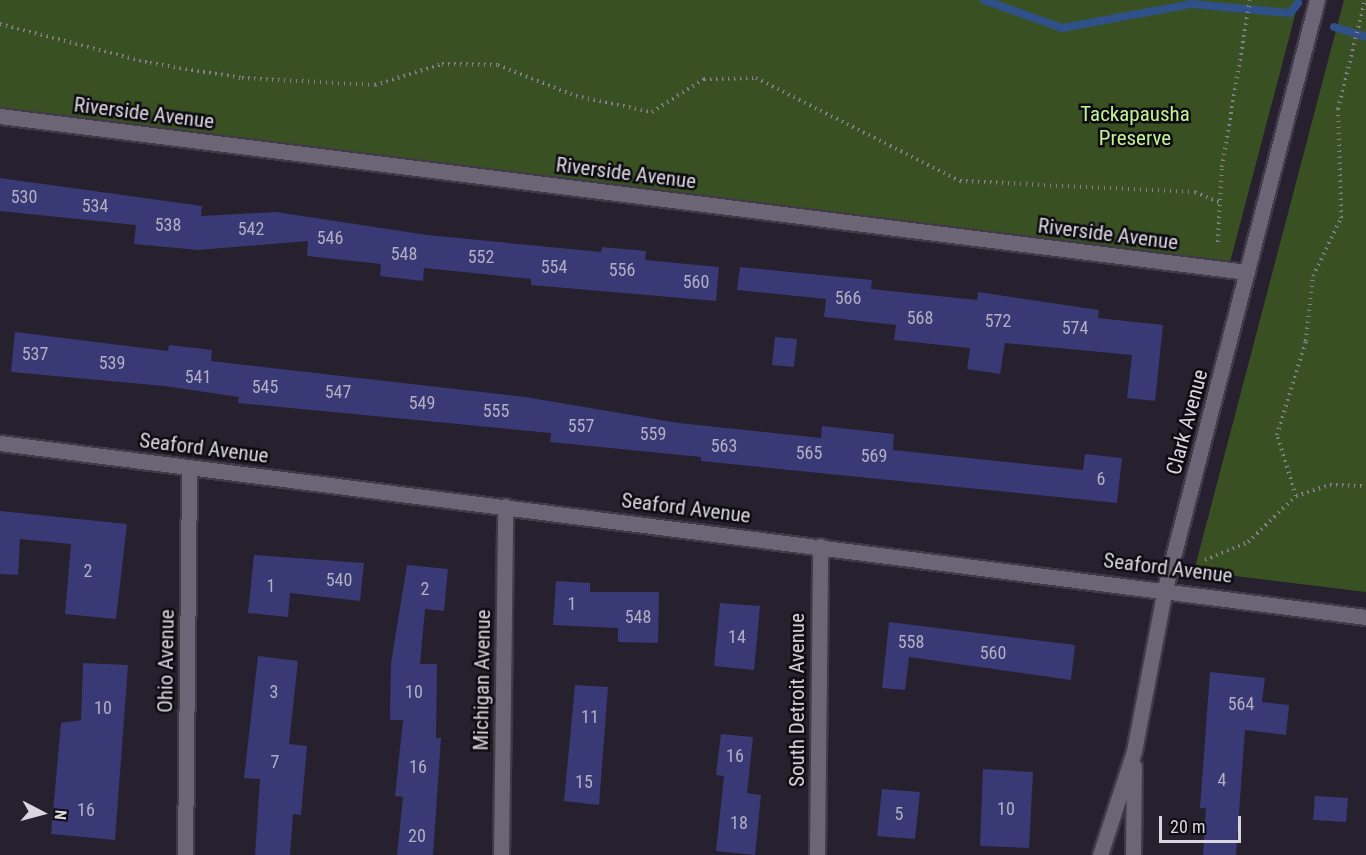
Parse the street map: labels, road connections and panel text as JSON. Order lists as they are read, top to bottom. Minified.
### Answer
{"streets":{"street":["Riverside Avenue","Clark Avenue","Seaford Avenue","Ohio Avenue","Michigan Avenue","South Detroit Avenue"]},"crossings":[["Riverside Avenue","Clark Avenue"],["Clark Avenue","Seaford Avenue"],["Seaford Avenue","Ohio Avenue"],["Seaford Avenue","Michigan Avenue"],["Seaford Avenue","South Detroit Avenue"]],"parks":["Tackapausha Preserve"],"house_numbers":["530","534","538","542","546","548","552","554","556","560","566","568","572","574","537","539","541","545","547","549","555","557","559","563","565","569","6","2","540","1","2","1","548","14","558","560","3","10","564","10","11","16","7","16","4","15","10","16","5","18","20"],"scale_bar":"20 m","north":"right"}
